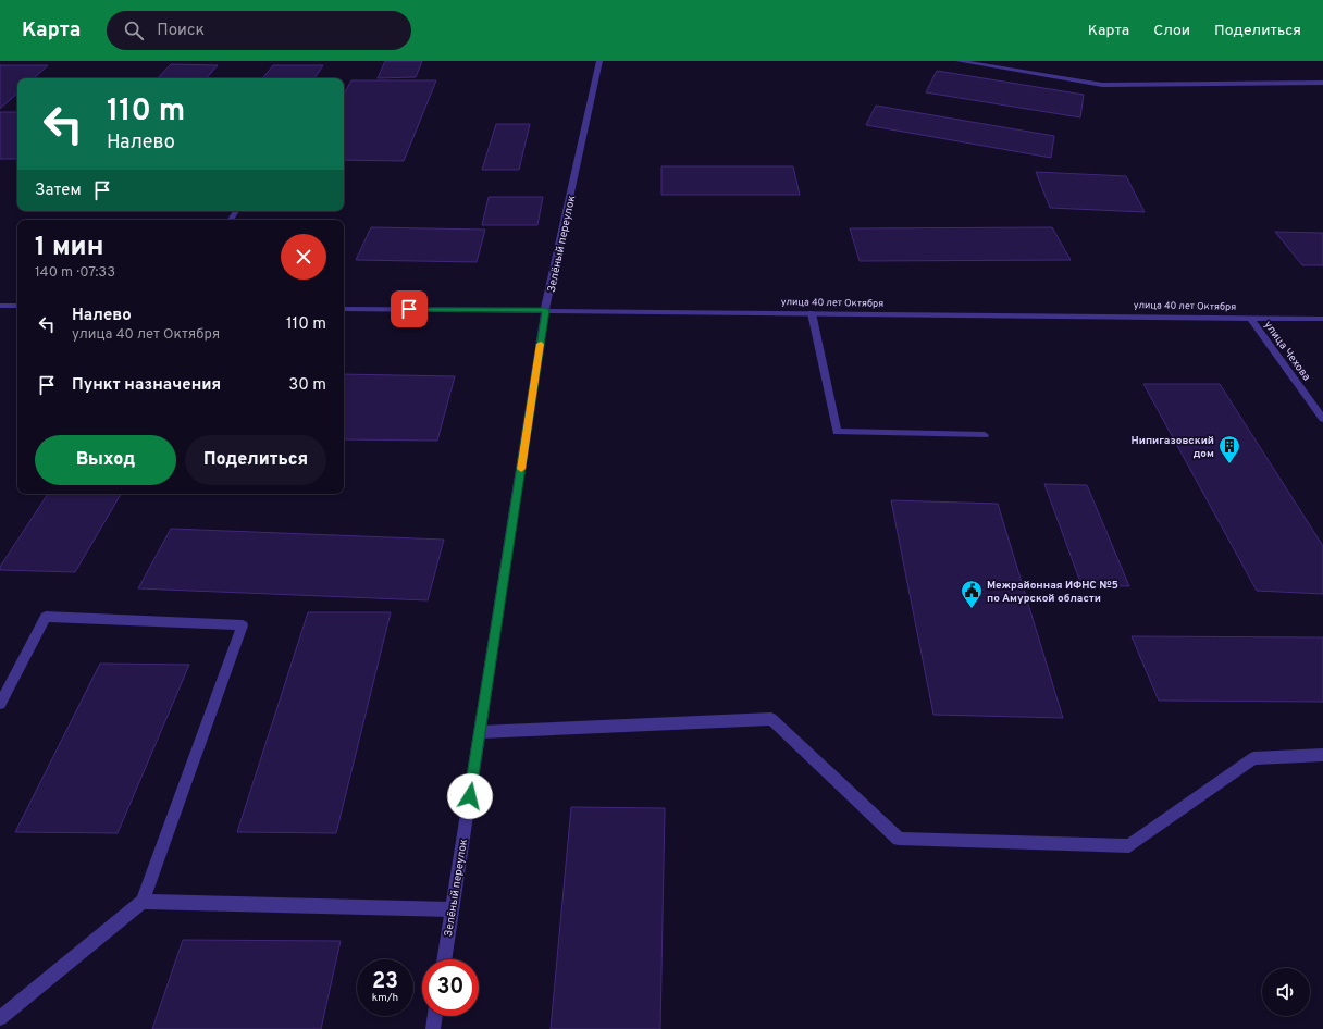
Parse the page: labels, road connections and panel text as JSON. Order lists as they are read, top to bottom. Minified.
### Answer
{"streets":{"street":["Зелёный переулок","улица 40 лет Октября","улица Чехова"]},"crossings":[["Зелёный переулок","улица 40 лет Октября"],["улица 40 лет Октября","улица Чехова"]],"places":{"building":["Нипигазовский дом"],"public building":["Межрайонная ИФНС №5 по Амурской области"]},"page":{"header":"Карта","search":"Поиск","nav":["Карта","Слои","Поделиться"],"turn":["110 m","Налево"],"then":"Затем","heading":["1 мин","140 m · 07:33"],"list":[{"name":"Налево","note":"улица 40 лет Октября","value":"110 m"},{"name":"Пункт назначения","value":"30 m"}],"buttons":["Выход","Поделиться"],"speed":"23 km/h","limit":"30"}}
